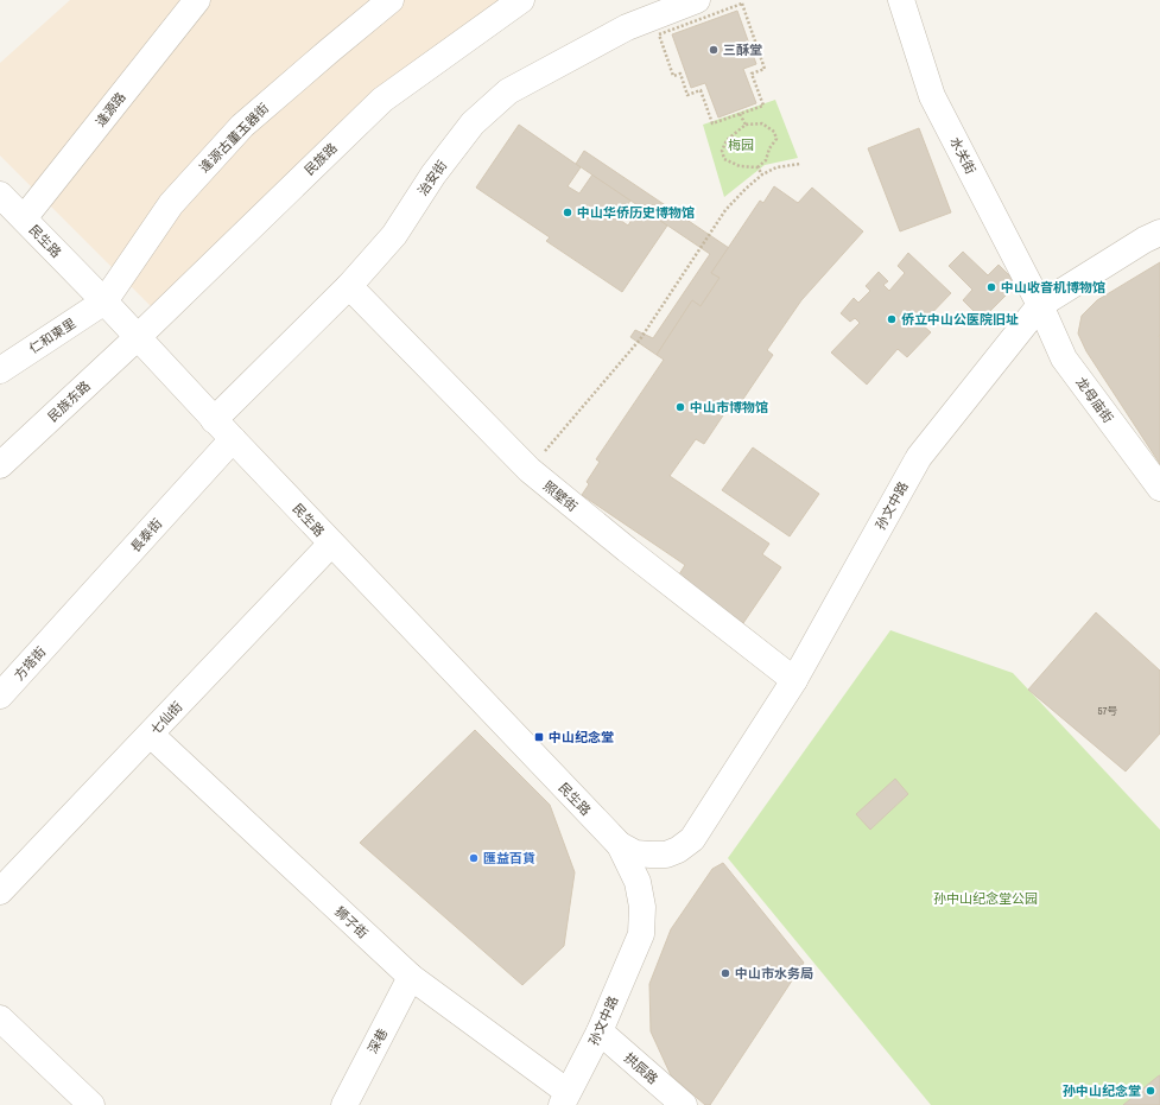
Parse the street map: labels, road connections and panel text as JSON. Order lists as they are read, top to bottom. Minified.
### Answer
{"streets":{"street":["逢源路","逢源古董玉器街","水关街","民族路","治安街","民生路","仁和東里","龙母庙街","民族东路","照壁街","孙文中路","長泰街","方塔街","七仙街","狮子街","深巷","拱辰路"]},"crossings":[["逢源路","民生路"],["逢源古董玉器街","民生路"],["逢源古董玉器街","仁和東里"],["水关街","龙母庙街"],["水关街","孙文中路"],["民族路","民生路"],["民族路","民族东路"],["治安街","民生路"],["治安街","照壁街"],["民生路","仁和東里"],["民生路","民族东路"],["民生路","孙文中路"],["民生路","長泰街"],["民生路","七仙街"],["龙母庙街","孙文中路"],["照壁街","孙文中路"],["孙文中路","狮子街"],["孙文中路","拱辰路"],["長泰街","方塔街"],["七仙街","狮子街"],["狮子街","深巷"]],"parks":["梅园","孙中山纪念堂公园"],"places":{"other":["三酥堂","中山华侨历史博物馆","中山收音机博物馆","侨立中山公医院旧址","中山市博物馆","匯益百貨","中山市水务局","孙中山纪念堂"],"transit":["中山纪念堂"]},"house_numbers":["57号"]}
